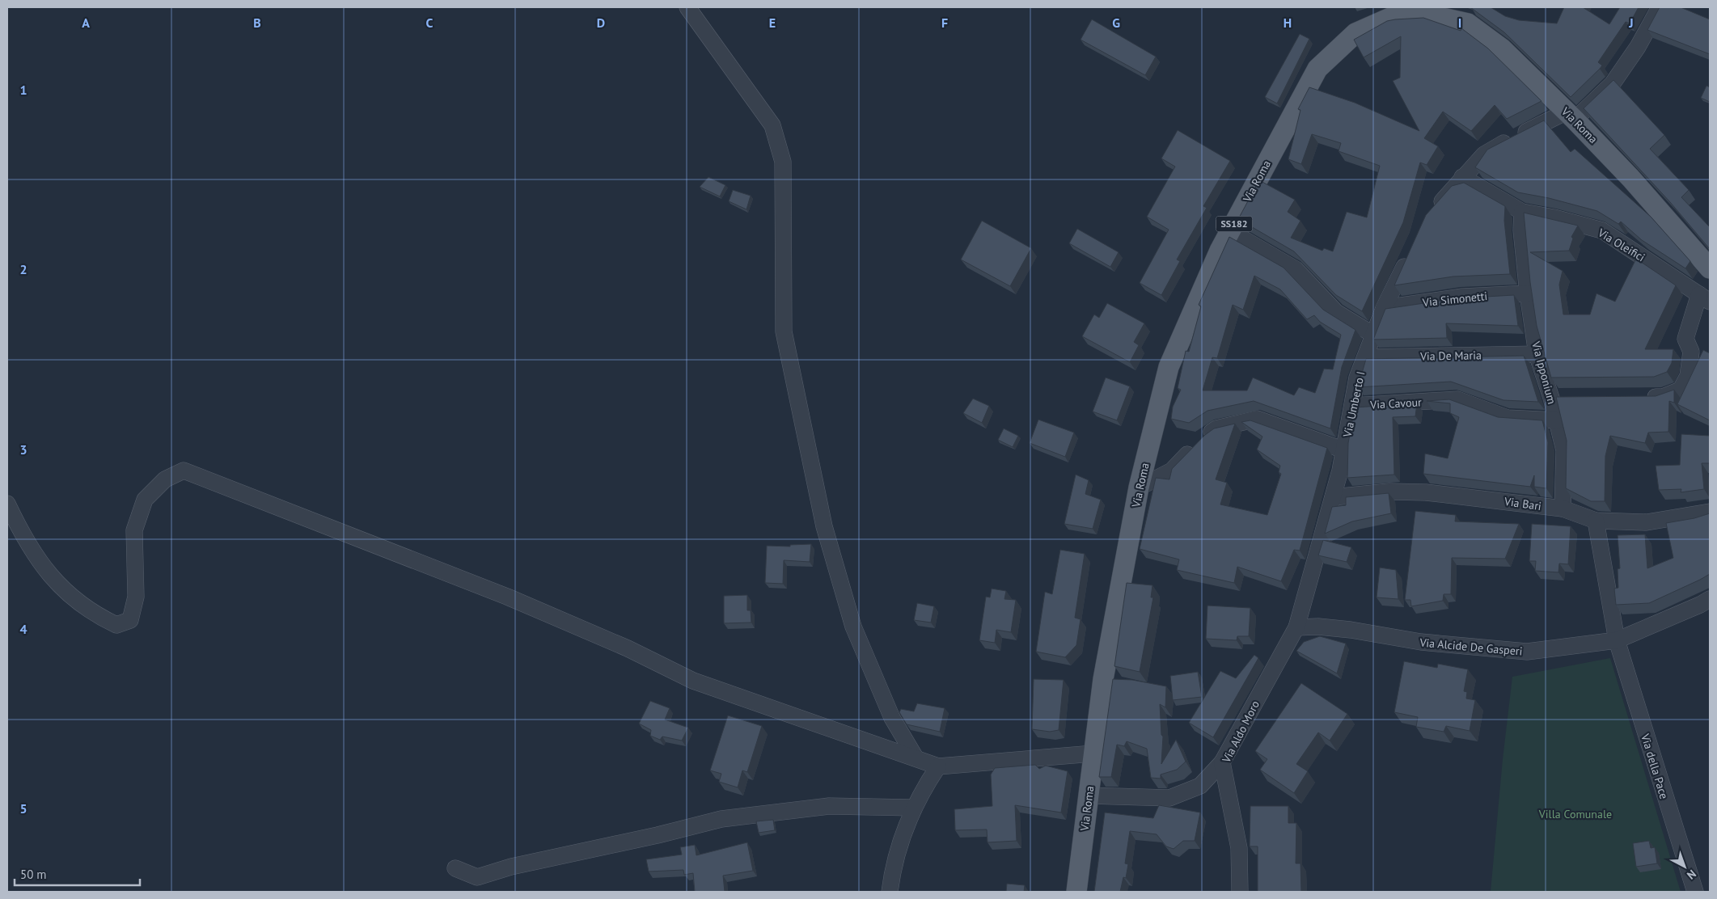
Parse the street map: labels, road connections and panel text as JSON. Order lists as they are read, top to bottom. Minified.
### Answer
{"streets":{"main road":["Via Roma","SS182"],"street":["Via Oleifici","Via Simonetti","Via De Maria","Via Ipponium","Via Cavour","Via Umberto I","Via Bari","Via Alcide De Gasperi","Via Aldo Moro","Via della Pace"]},"crossings":[["Via Oleifici","Via Ipponium"],["Via Simonetti","Via Ipponium"],["Via Simonetti","Via Umberto I"],["Via De Maria","Via Ipponium"],["Via De Maria","Via Umberto I"],["Via Ipponium","Via Cavour"],["Via Ipponium","Via Bari"],["Via Cavour","Via Umberto I"],["Via Umberto I","Via Bari"],["Via Umberto I","Via Alcide De Gasperi"],["Via Umberto I","Via Aldo Moro"],["Via Bari","Via della Pace"],["Via Alcide De Gasperi","Via Aldo Moro"],["Via Alcide De Gasperi","Via della Pace"]],"parks":["Villa Comunale"],"scale_bar":"50 m","north":"bottom right","grid":{"columns":["A","B","C","D","E","F","G","H","I","J"],"rows":["1","2","3","4","5"]}}
